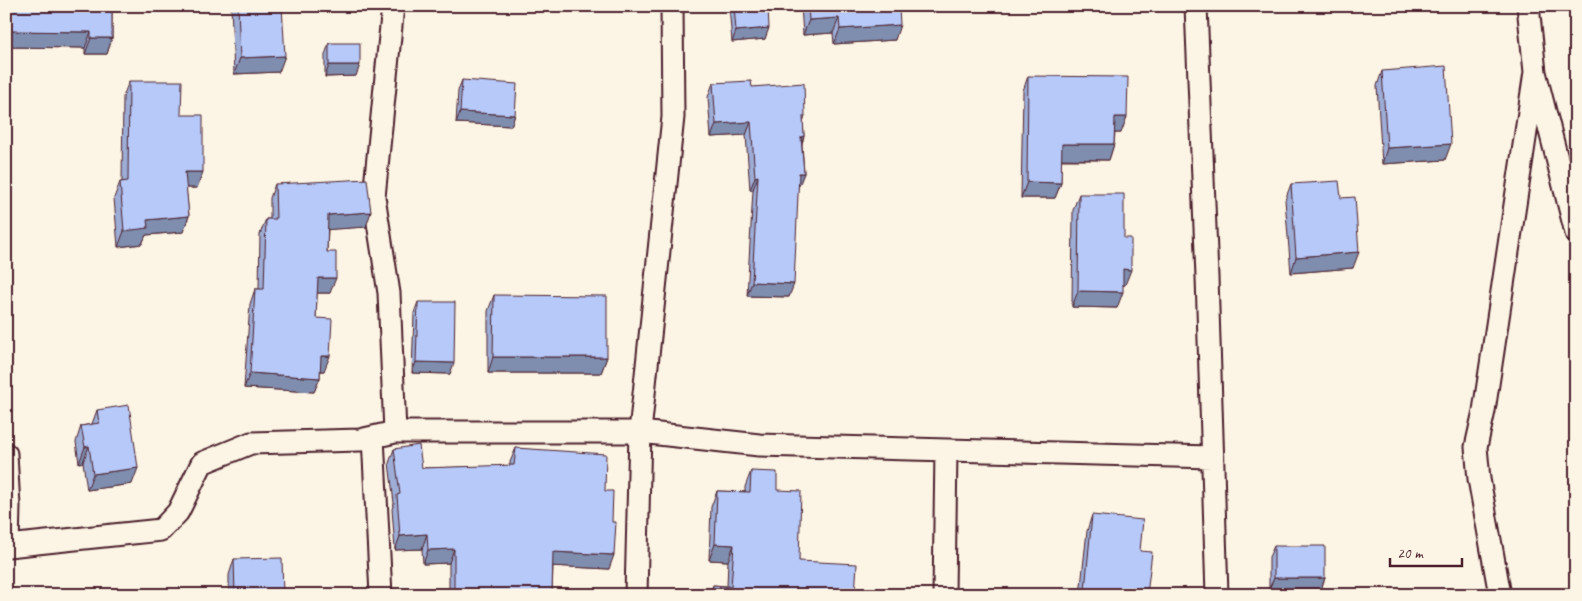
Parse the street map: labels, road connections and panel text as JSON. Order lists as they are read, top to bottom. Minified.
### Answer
{"scale_bar":"20 m"}
